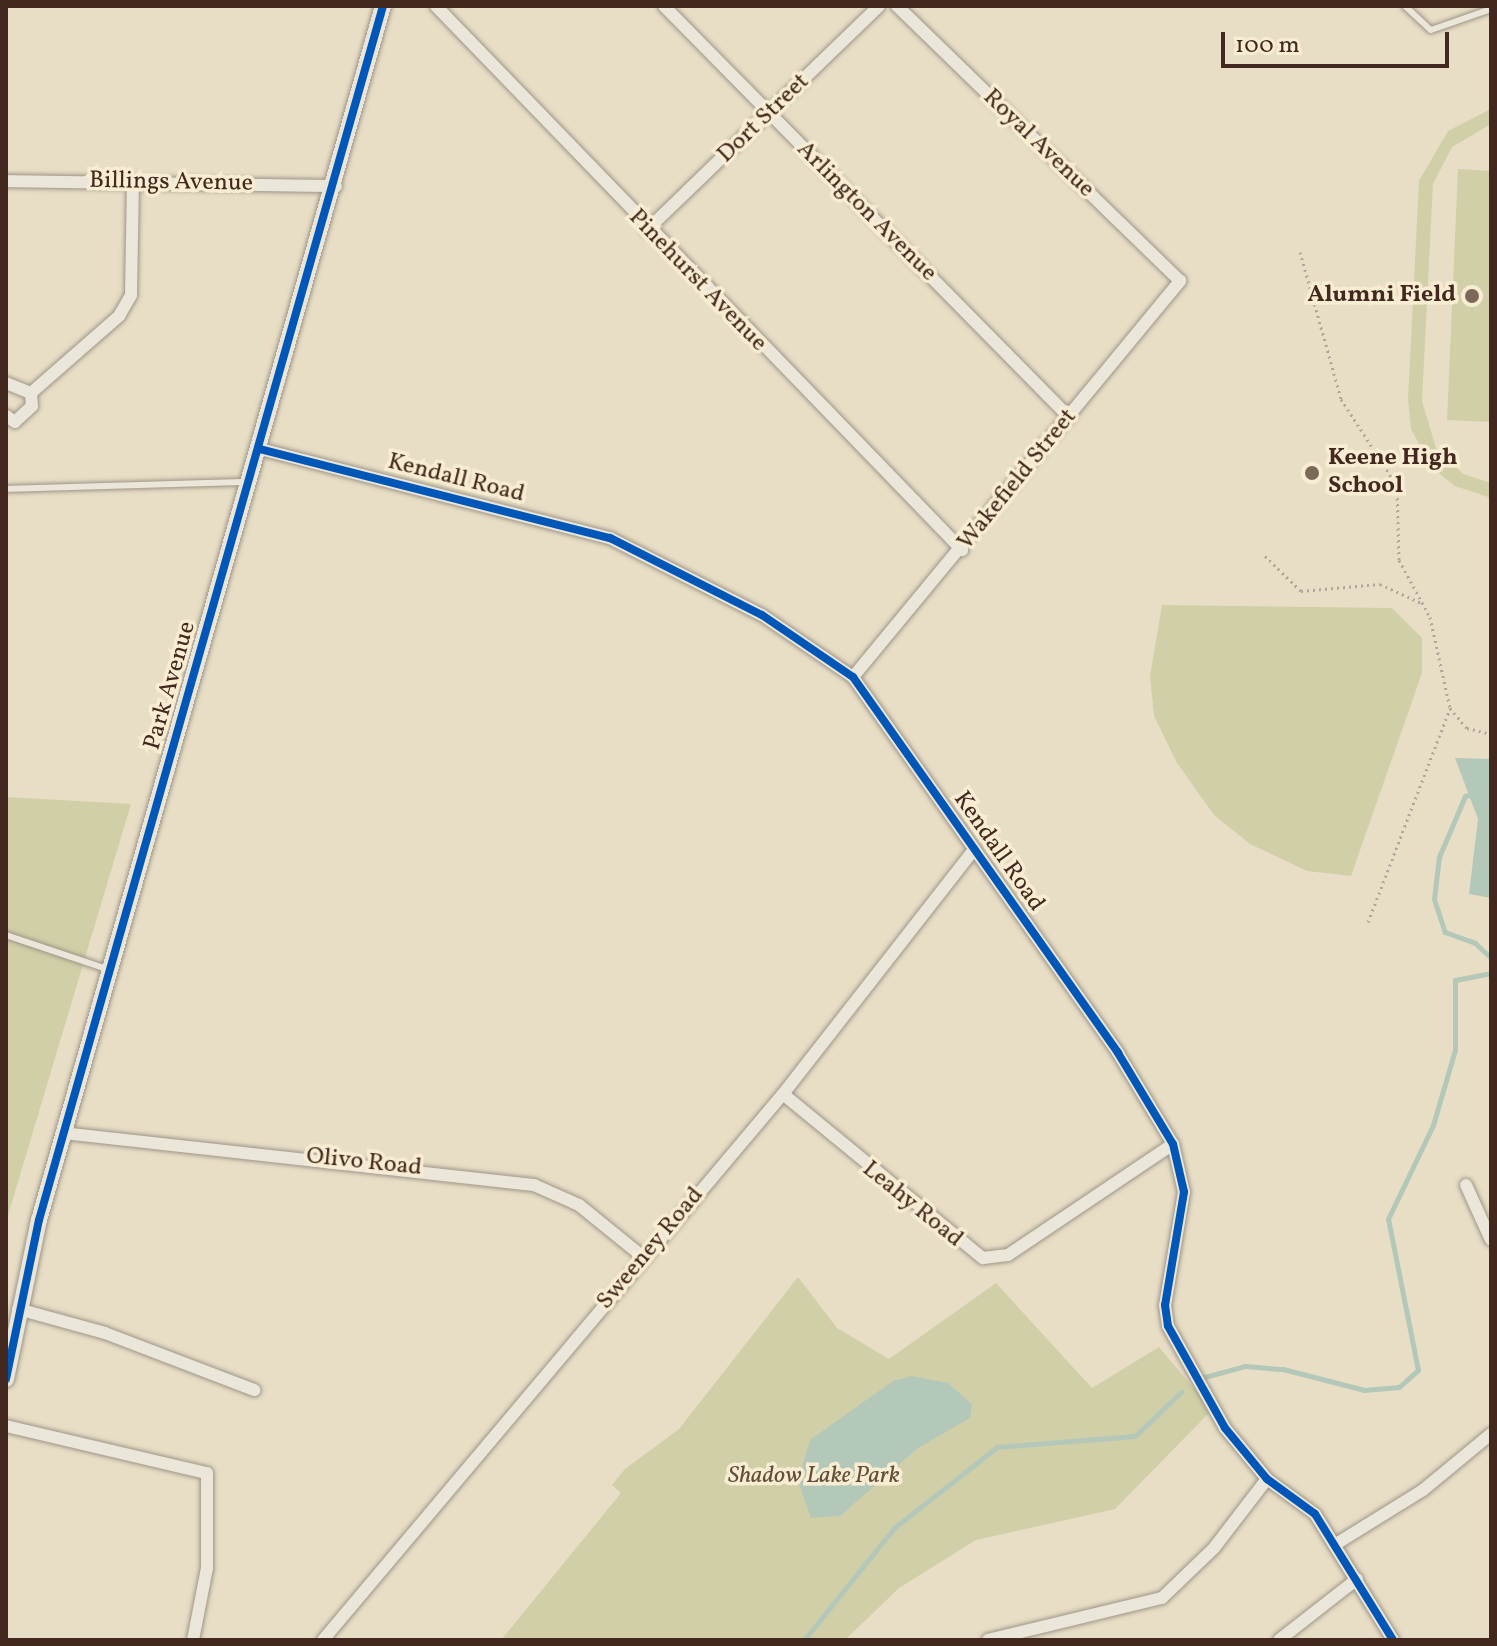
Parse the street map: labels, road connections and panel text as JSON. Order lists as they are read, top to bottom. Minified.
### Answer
{"streets":{"street":["Dort Street","Royal Avenue","Billings Avenue","Arlington Avenue","Pinehurst Avenue","Kendall Road","Wakefield Street","Park Avenue","Olivo Road","Leahy Road","Sweeney Road"]},"crossings":[["Dort Street","Arlington Avenue"],["Dort Street","Pinehurst Avenue"],["Royal Avenue","Wakefield Street"],["Billings Avenue","Park Avenue"],["Arlington Avenue","Wakefield Street"],["Pinehurst Avenue","Wakefield Street"],["Kendall Road","Wakefield Street"],["Kendall Road","Park Avenue"],["Kendall Road","Leahy Road"],["Kendall Road","Sweeney Road"],["Park Avenue","Olivo Road"],["Olivo Road","Sweeney Road"],["Leahy Road","Sweeney Road"]],"parks":["Shadow Lake Park"],"places":["Alumni Field","Keene High School"],"scale_bar":"100 m"}
